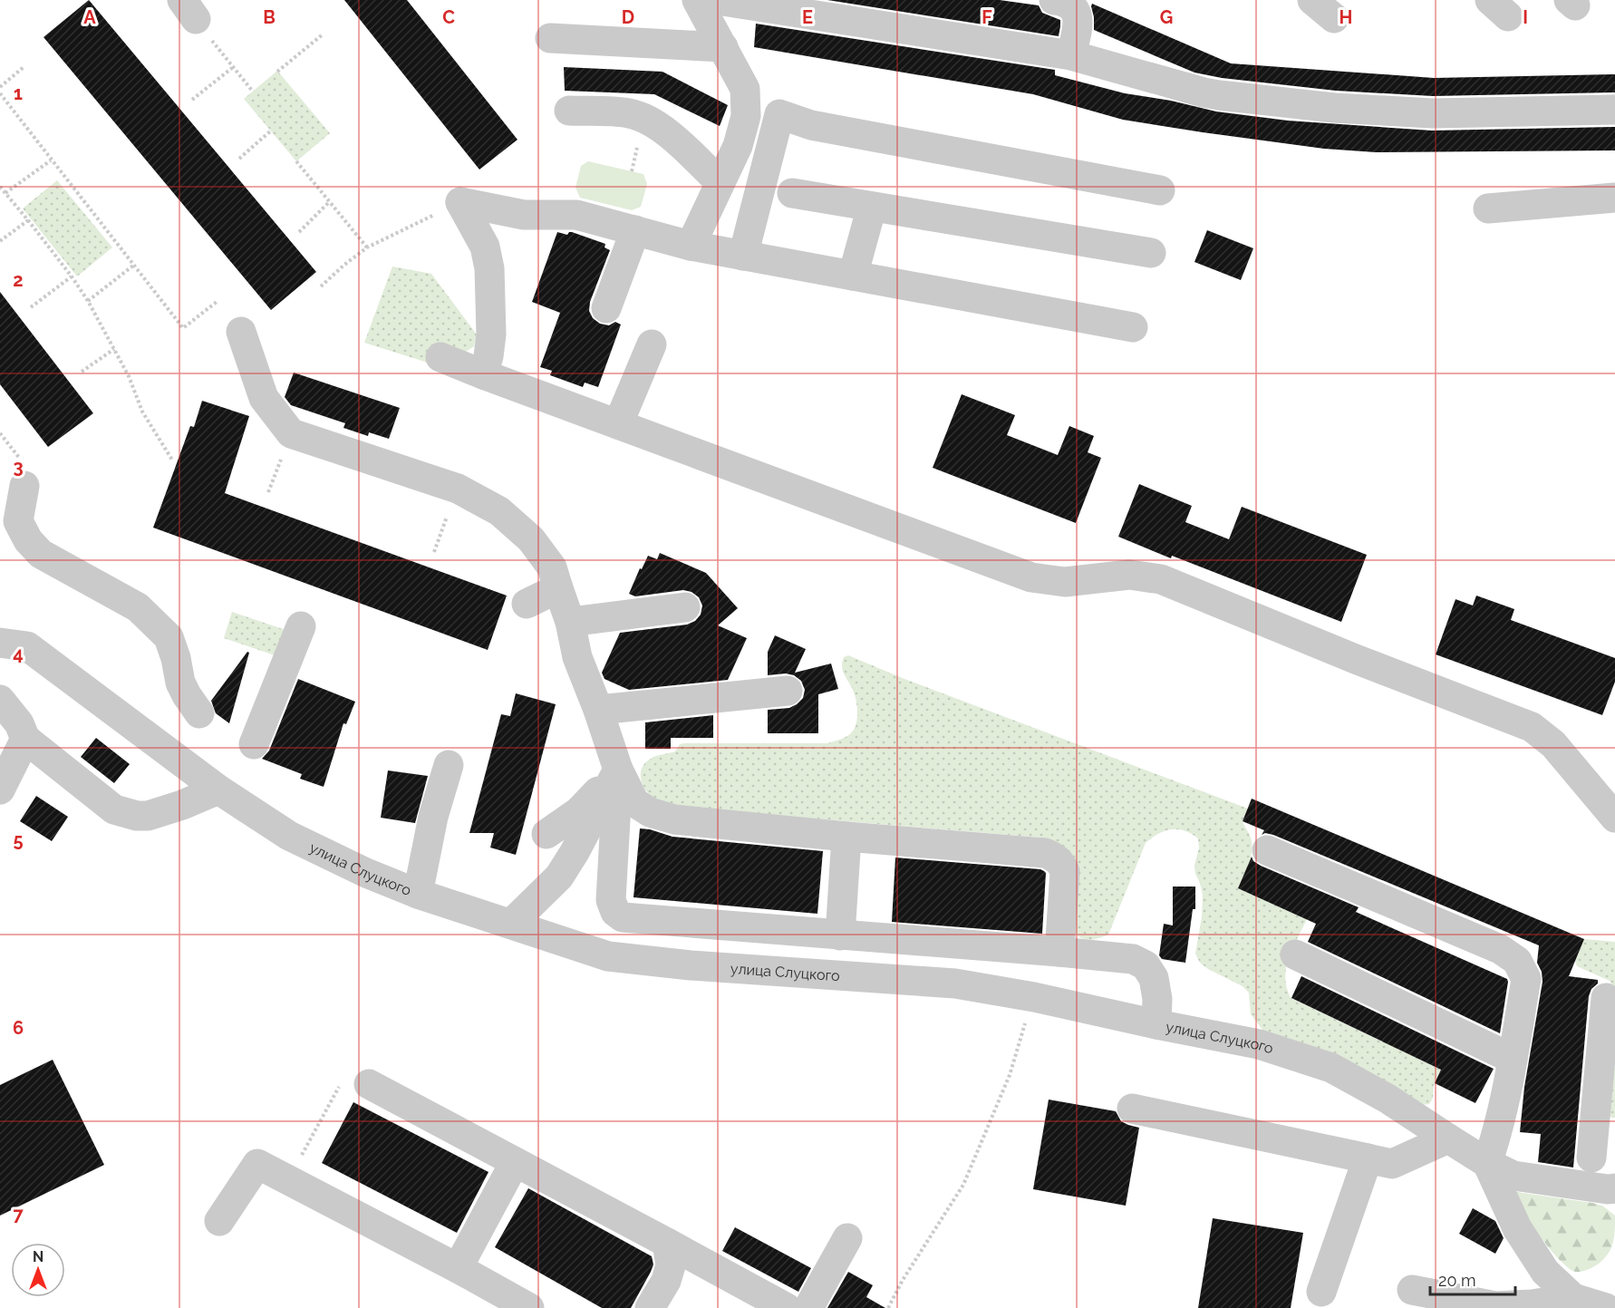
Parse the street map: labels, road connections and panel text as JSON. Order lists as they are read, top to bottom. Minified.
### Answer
{"streets":{"street":["улица Слуцкого"]},"scale_bar":"20 m","north":"top","grid":{"columns":["A","B","C","D","E","F","G","H","I"],"rows":["1","2","3","4","5","6","7"]}}
